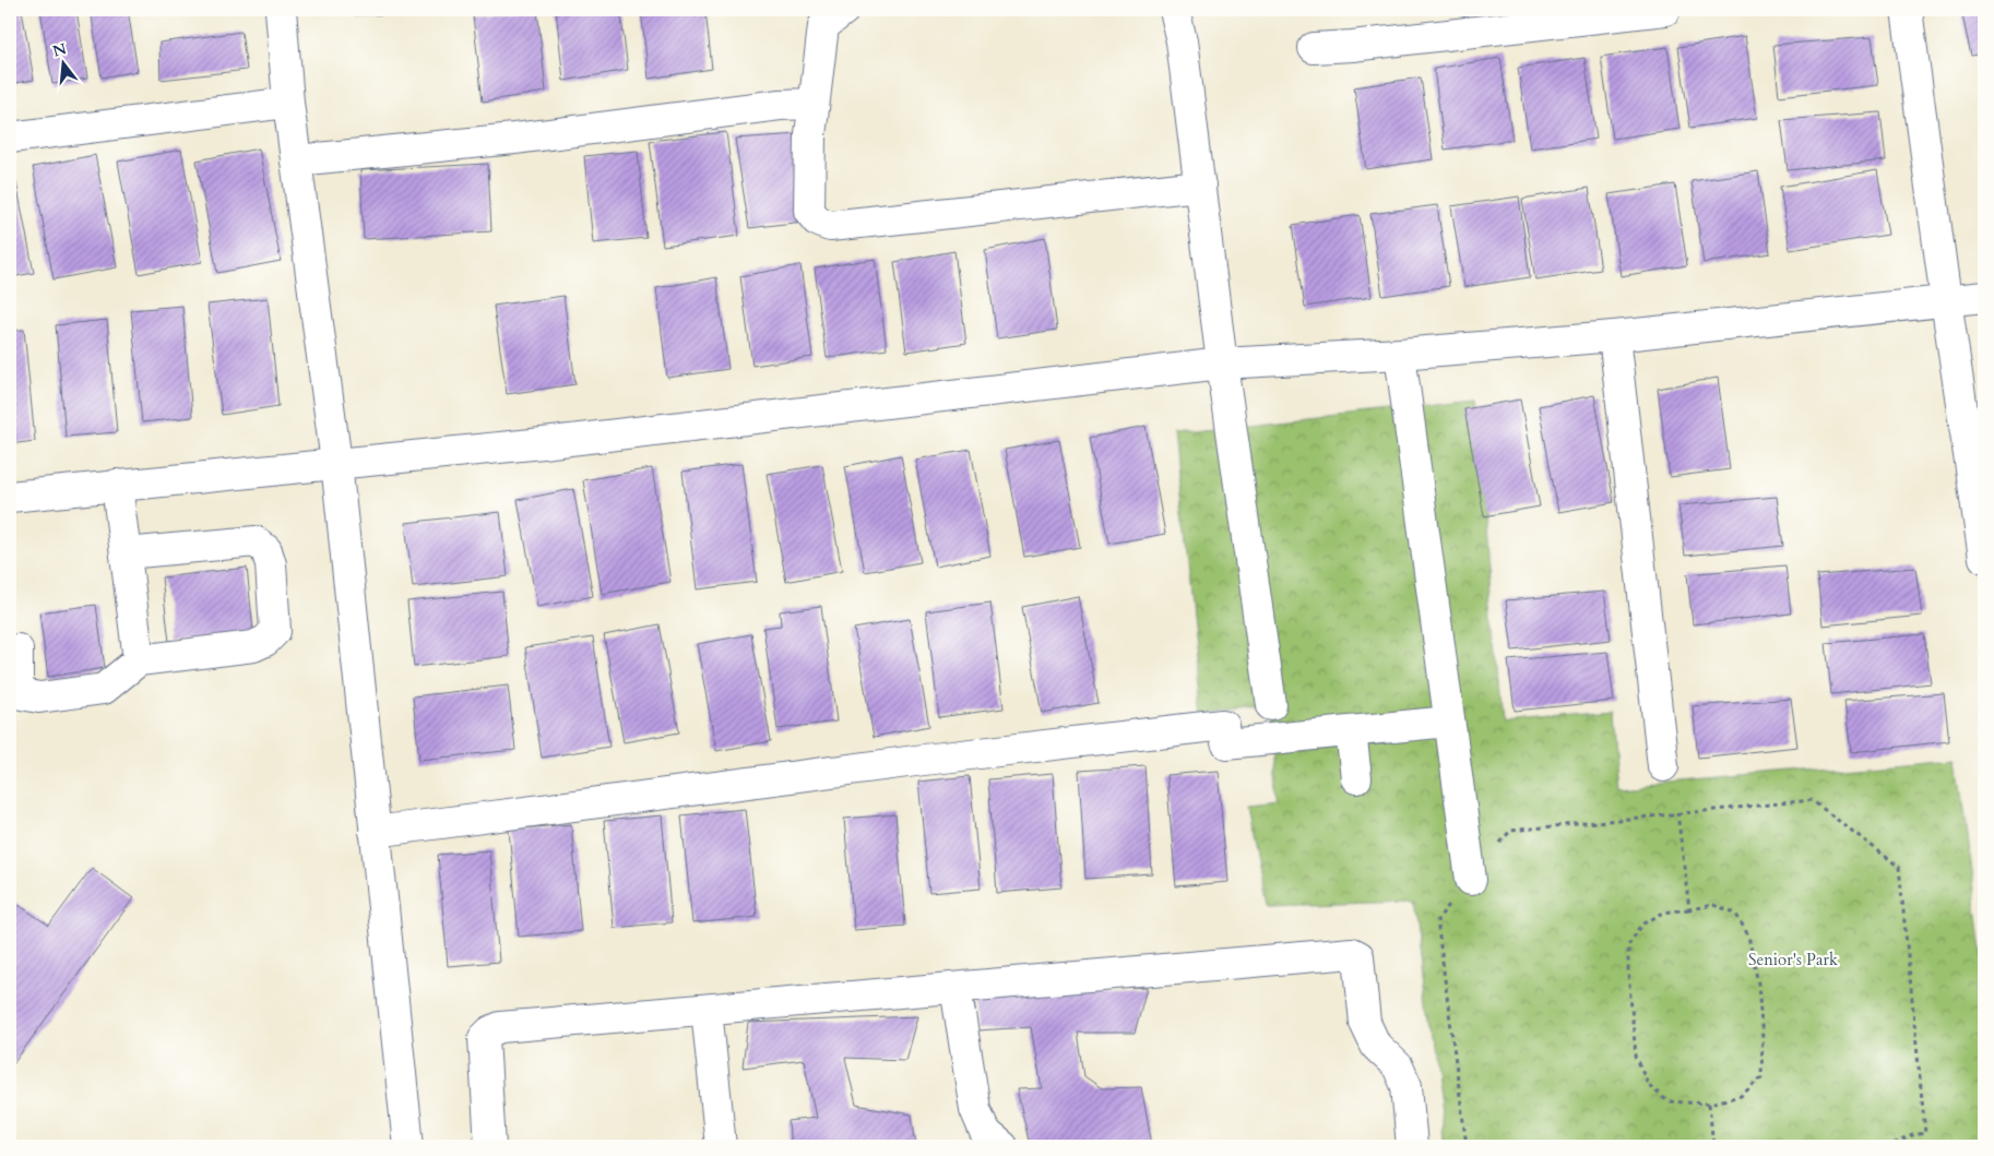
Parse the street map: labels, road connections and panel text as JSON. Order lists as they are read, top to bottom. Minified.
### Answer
{"parks":["Senior's Park"],"north":"top"}
